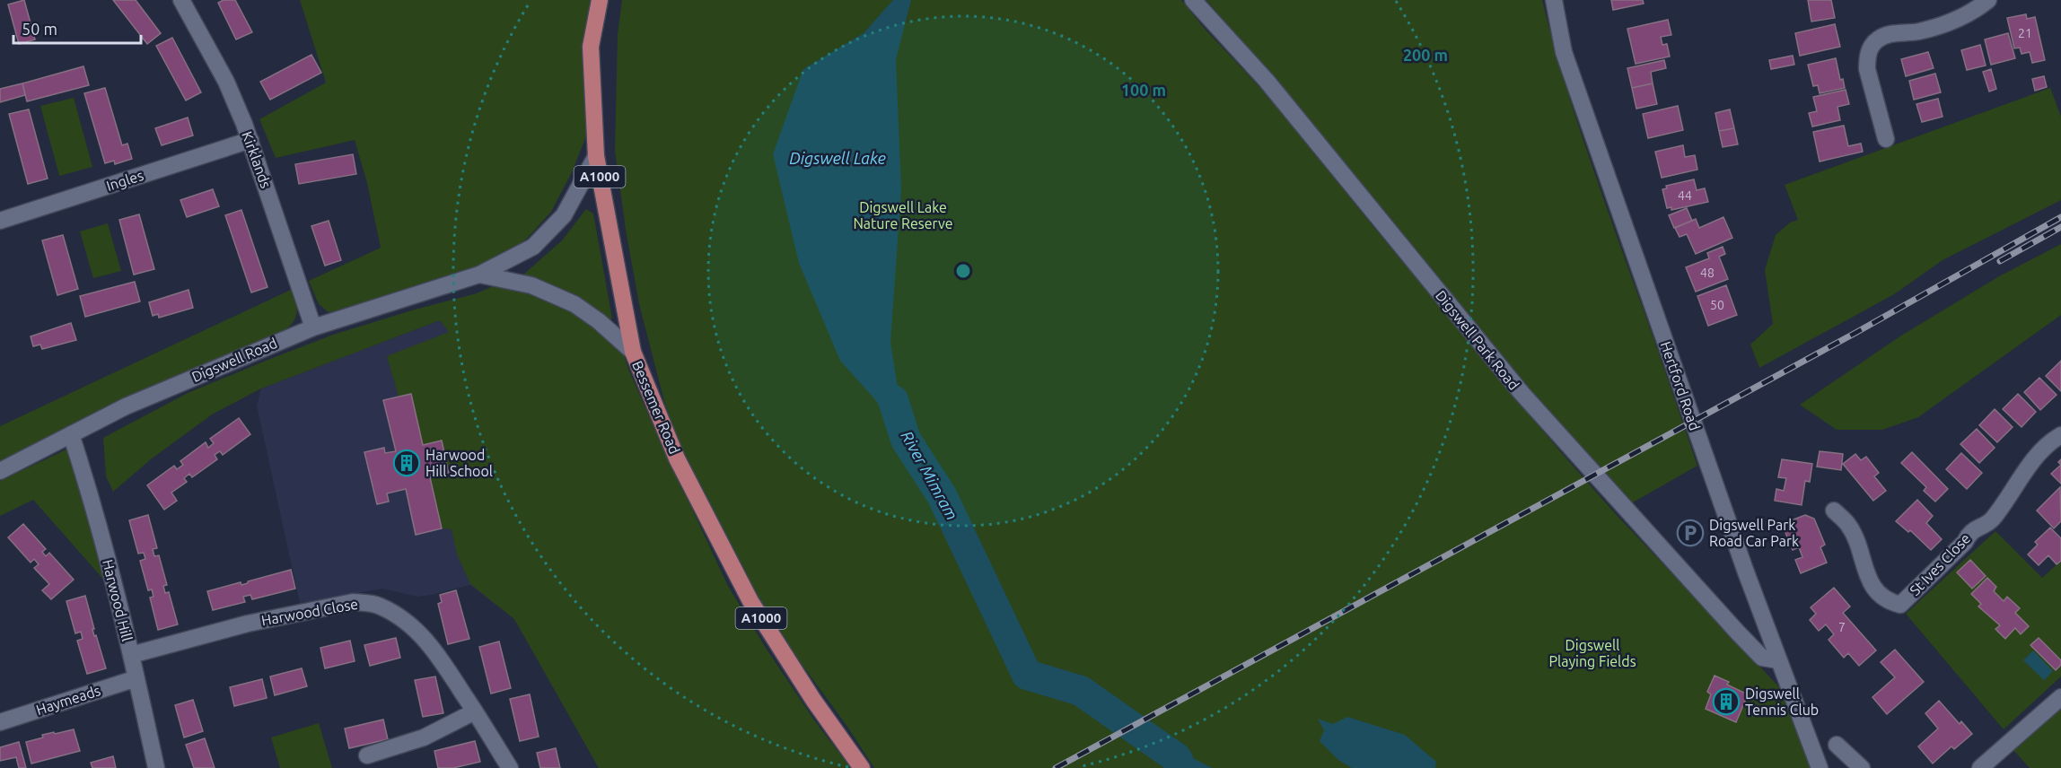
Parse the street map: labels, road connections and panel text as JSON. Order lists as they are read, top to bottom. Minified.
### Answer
{"streets":{"main road":["A1000","Bessemer Road"],"street":["Kirklands","Ingles","Digswell Park Road","Digswell Road","Hertford Road","St Ives Close","Harwood Hill","Harwood Close","Haymeads"]},"crossings":[["Kirklands","Ingles"],["Kirklands","Digswell Road"],["Digswell Park Road","Hertford Road"],["Digswell Road","Bessemer Road"],["Digswell Road","Harwood Hill"],["Harwood Hill","Harwood Close"],["Harwood Hill","Haymeads"]],"water":["Digswell Lake","River Mimram"],"parks":["Digswell Lake Nature Reserve","Digswell Playing Fields"],"places":{"building":["Harwood Hill School","Digswell Tennis Club"],"parking":["Digswell Park Road Car Park"]},"house_numbers":["21","44","48","50","7"],"scale_bar":"50 m","rings":["200 m","100 m"]}
